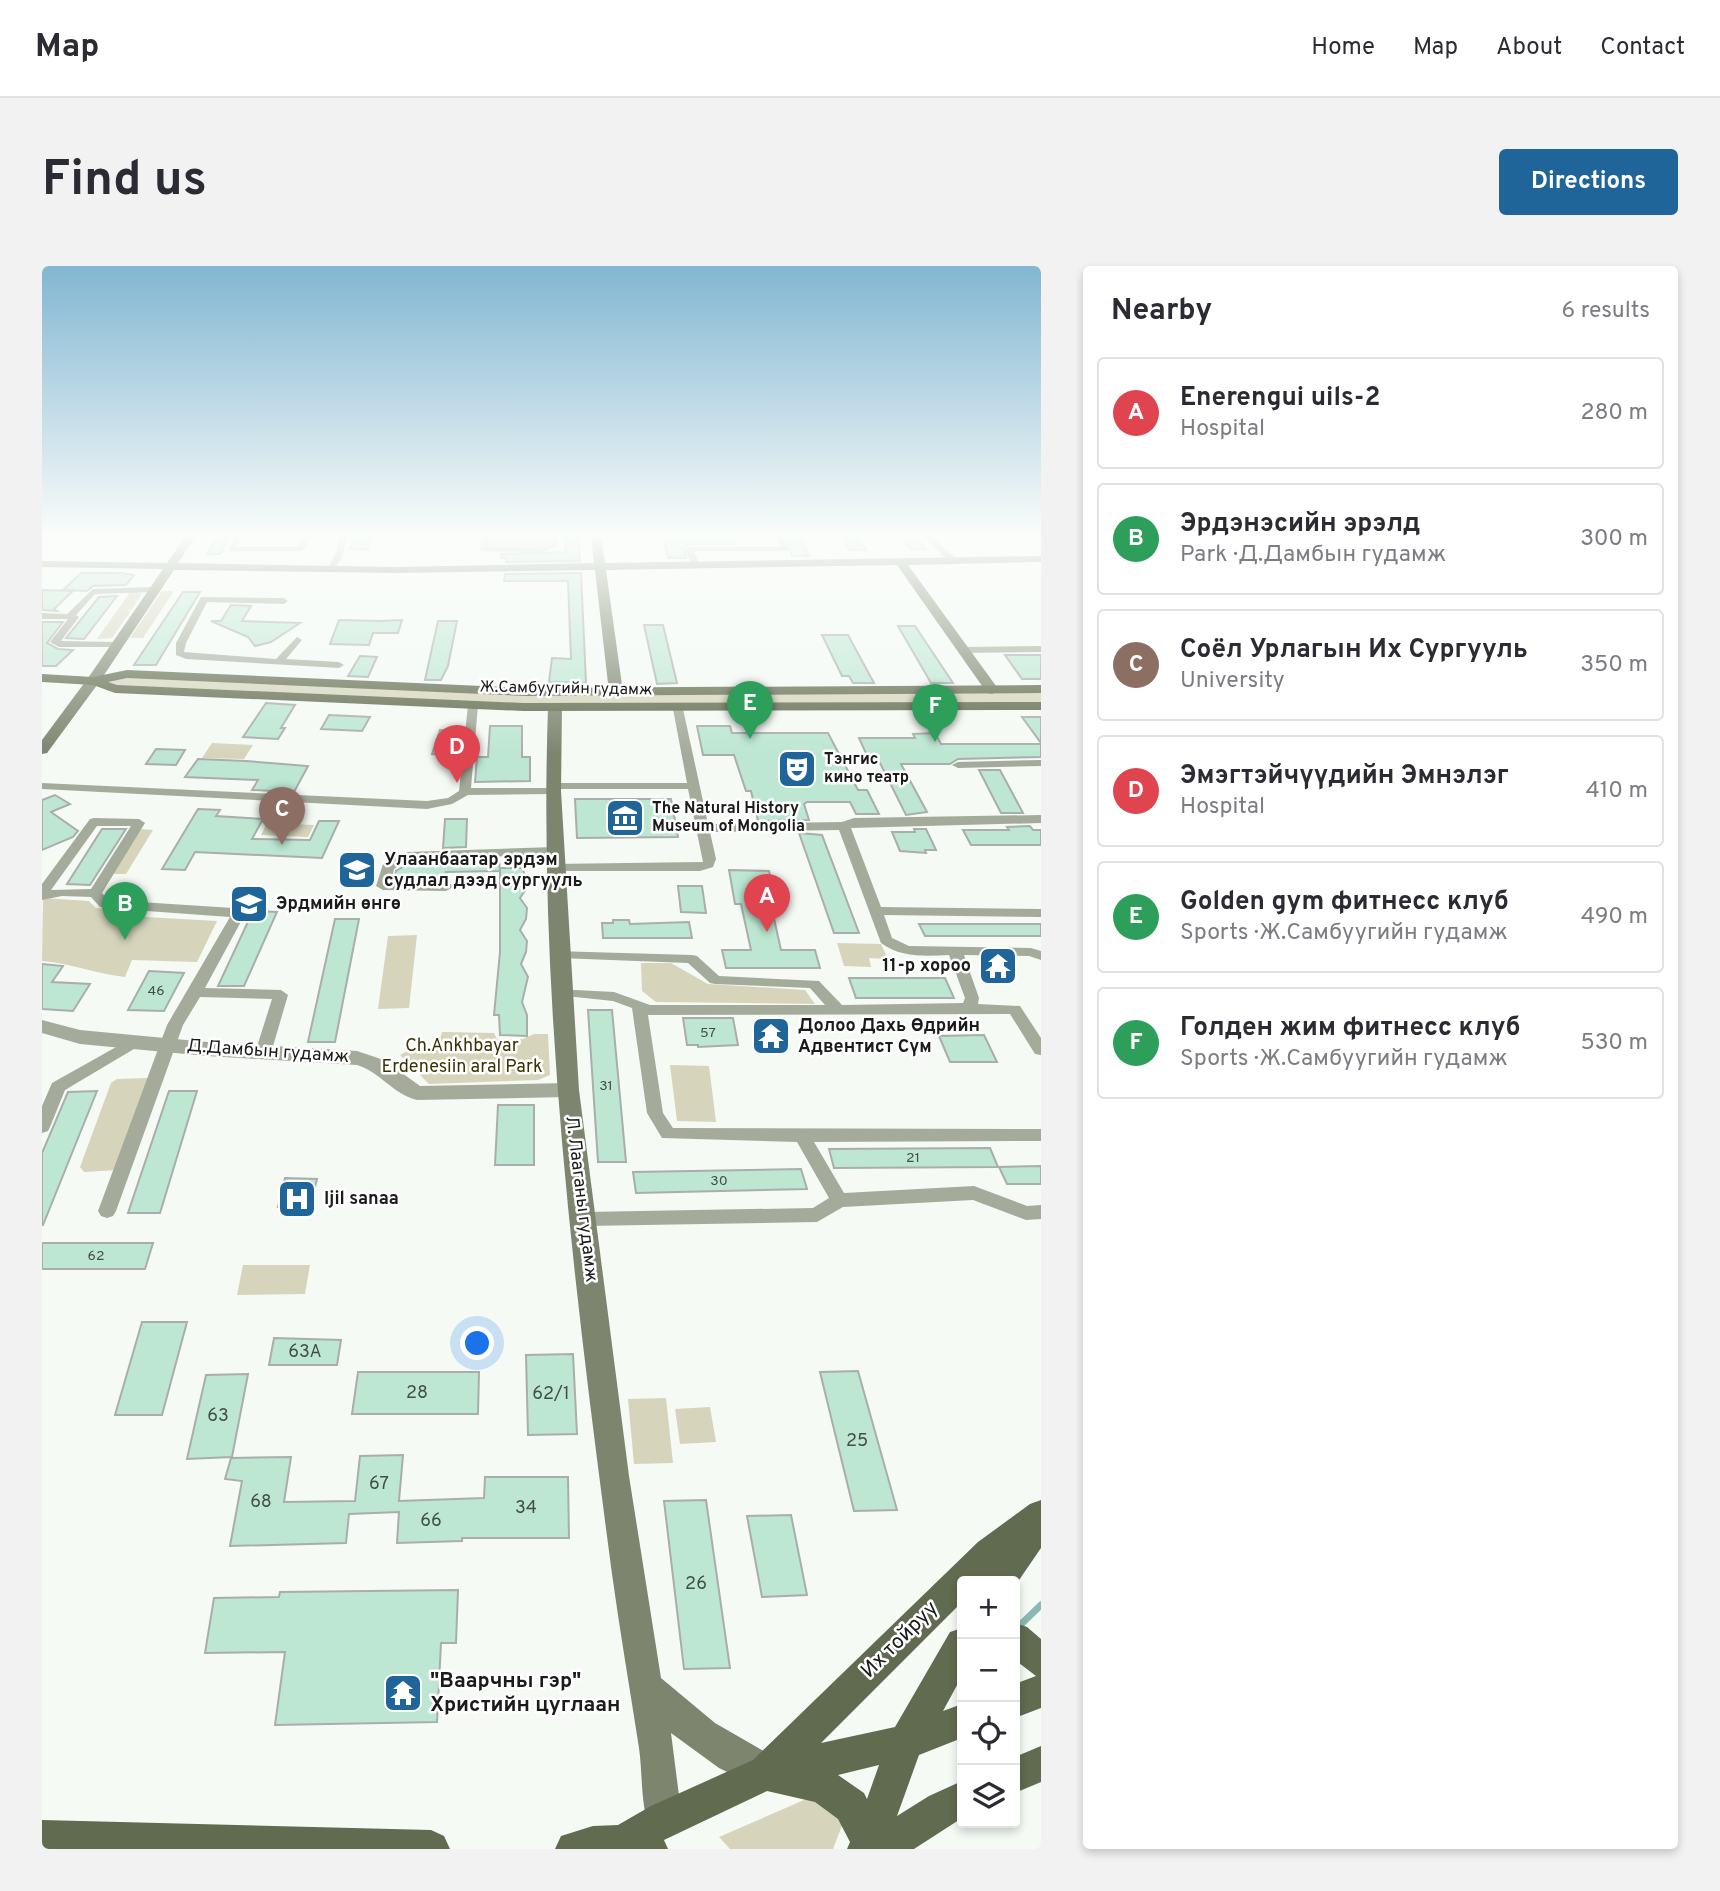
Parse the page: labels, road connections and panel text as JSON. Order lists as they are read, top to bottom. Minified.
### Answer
{"streets":{"main road":["Ж.Самбуугийн гудамж","Л. Лааганы гудамж","Их тойруу"],"street":["Д.Дамбын гудамж"]},"crossings":[["Ж.Самбуугийн гудамж","Л. Лааганы гудамж"],["Д.Дамбын гудамж","Л. Лааганы гудамж"],["Л. Лааганы гудамж","Их тойруу"]],"parks":["Ch.Ankhbayar Erdenesiin aral Park"],"places":{"theatre":["Тэнгис кино театр"],"museum":["The Natural History Museum of Mongolia"],"school or university":["Улаанбаатар эрдэм судлал дээд сургууль","Эрдмийн өнгө"],"temple":["11-р хороо","Долоо Дахь Өдрийн Адвентист Сүм","\"Ваарчны гэр\" Христийн цуглаан"],"hospital":["Ijil sanaa"]},"house_numbers":["46","57","31","21","30","62","63A","28","62/1","63","25","67","68","34","66","26"],"page":{"header":"Map","nav":["Home","Map","About","Contact"],"buttons":"Directions","title":"Find us","heading":["Nearby","6 results"],"list":[{"mark":"A","name":"Enerengui uils-2","note":"Hospital","value":"280 m"},{"mark":"B","name":"Эрдэнэсийн эрэлд","note":"Park · Д.Дамбын гудамж","value":"300 m"},{"mark":"C","name":"Соёл Урлагын Их Сургууль","note":"University","value":"350 m"},{"mark":"D","name":"Эмэгтэйчүүдийн Эмнэлэг","note":"Hospital","value":"410 m"},{"mark":"E","name":"Golden gym фитнесс клуб","note":"Sports · Ж.Самбуугийн гудамж","value":"490 m"},{"mark":"F","name":"Голден жим фитнесс клуб","note":"Sports · Ж.Самбуугийн гудамж","value":"530 m"}],"pins":["E","F","D","C","A","B"],"map_buttons":["+","−"]}}
